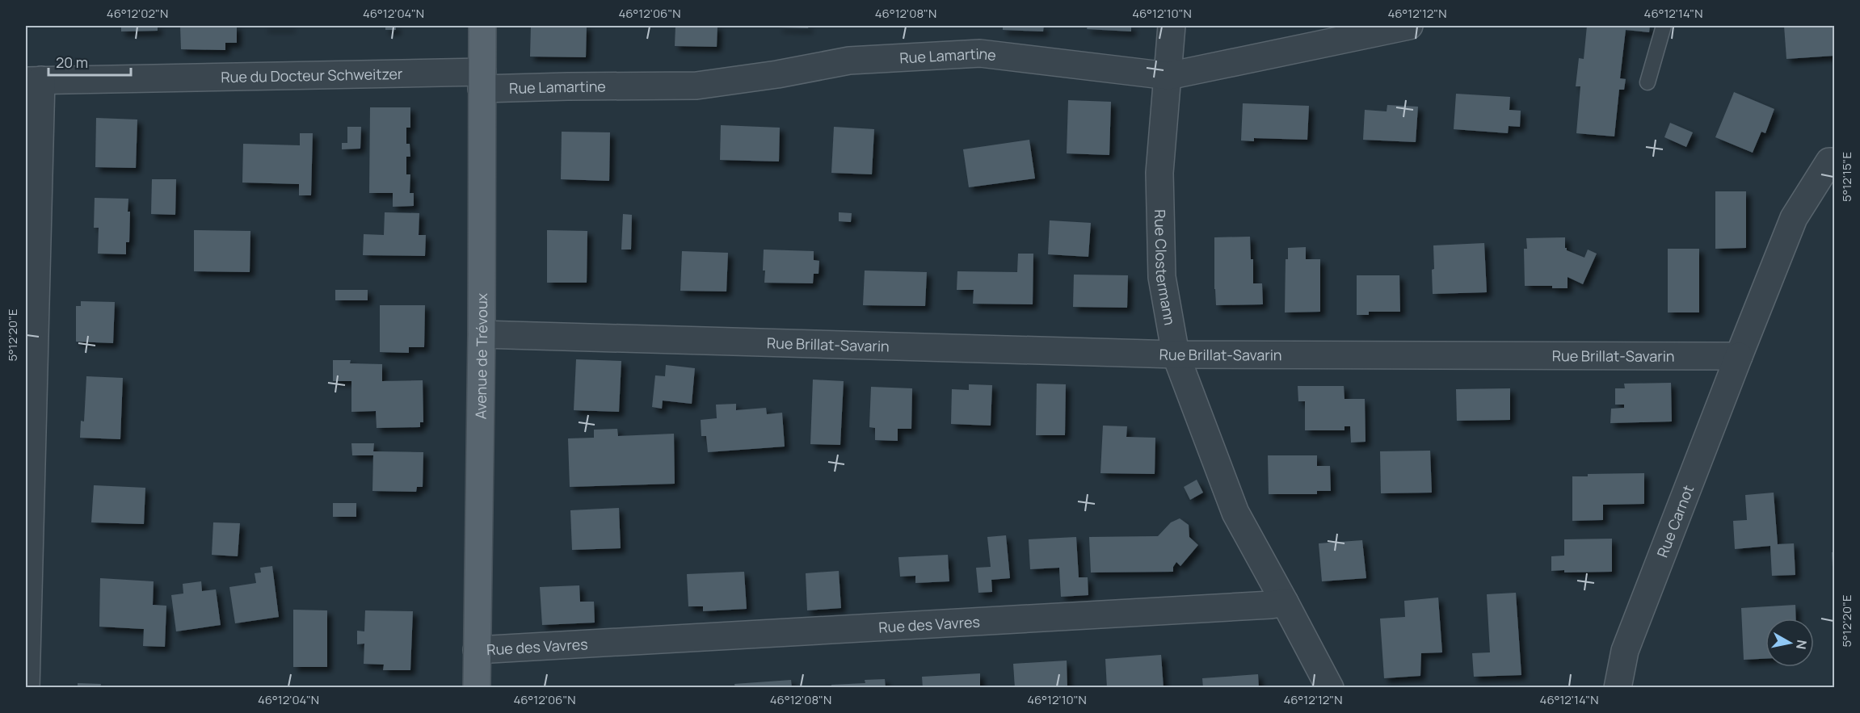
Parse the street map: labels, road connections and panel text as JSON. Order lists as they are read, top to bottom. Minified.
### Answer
{"streets":{"main road":["Avenue de Trévoux"],"street":["Rue Lamartine","Rue du Docteur Schweitzer","Rue Clostermann","Rue Brillat-Savarin","Rue Carnot","Rue des Vavres"]},"crossings":[["Rue Lamartine","Rue du Docteur Schweitzer"],["Rue Lamartine","Rue Clostermann"],["Rue Lamartine","Avenue de Trévoux"],["Rue du Docteur Schweitzer","Avenue de Trévoux"],["Rue Clostermann","Rue Brillat-Savarin"],["Rue Clostermann","Rue des Vavres"],["Rue Brillat-Savarin","Avenue de Trévoux"],["Rue Brillat-Savarin","Rue Carnot"],["Avenue de Trévoux","Rue des Vavres"]],"scale_bar":"20 m","north":"right","coordinates":["46°12'02\"N","46°12'04\"N","46°12'06\"N","46°12'08\"N","46°12'10\"N","46°12'12\"N","46°12'14\"N","5°12'15\"E","5°12'20\"E"]}
